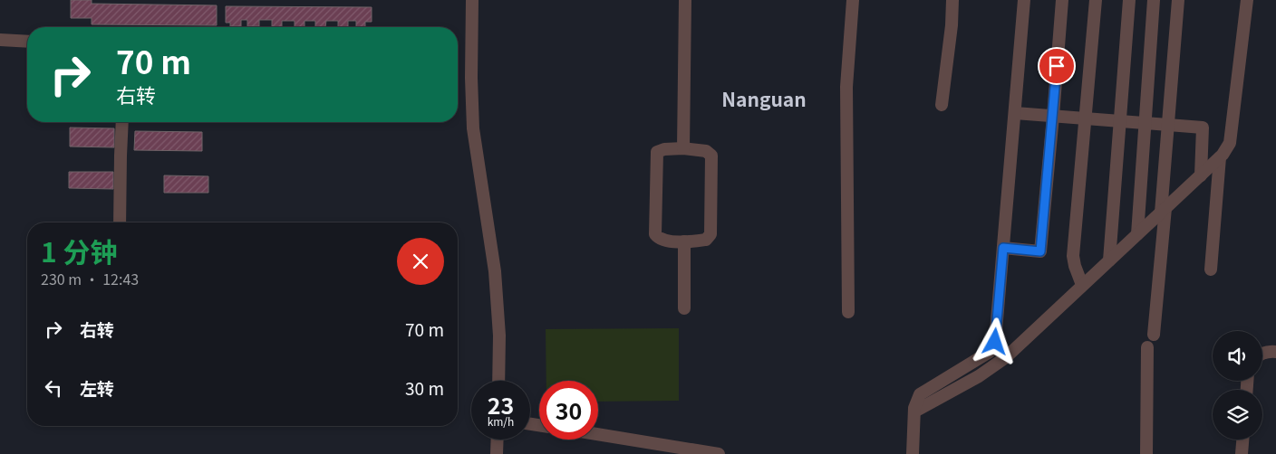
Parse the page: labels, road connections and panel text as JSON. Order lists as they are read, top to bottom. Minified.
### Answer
{"districts":["Nanguan"],"page":{"turn":["70 m","右转"],"heading":["1 分钟","230 m · 12:43"],"list":[{"name":"右转","value":"70 m"},{"name":"左转","value":"30 m"}],"speed":"23 km/h","limit":"30"}}
